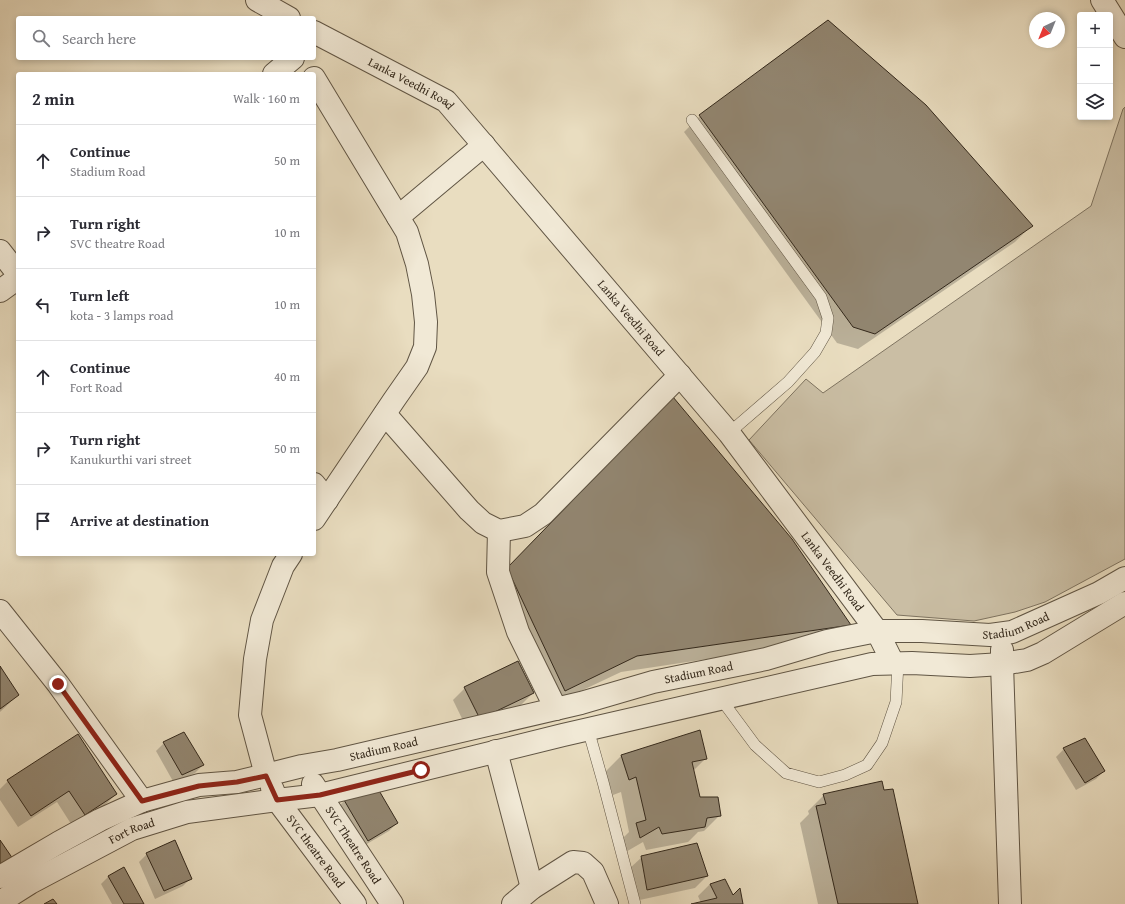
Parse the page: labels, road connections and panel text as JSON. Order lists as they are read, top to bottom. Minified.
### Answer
{"streets":{"street":["Lanka Veedhi Road","Stadium Road","Fort Road","SVC Theatre Road","SVC theatre Road"]},"crossings":[["Lanka Veedhi Road","Stadium Road"],["Stadium Road","Fort Road"],["Stadium Road","SVC Theatre Road"],["Stadium Road","SVC theatre Road"],["Fort Road","SVC theatre Road"]],"north":"bottom left","page":{"map_buttons":["+","−"],"search":"Search here","heading":["2 min","Walk · 160 m"],"list":[["Continue","Stadium Road","50 m"],["Turn right","SVC theatre Road","10 m"],["Turn left","kota - 3 lamps road","10 m"],["Continue","Fort Road","40 m"],["Turn right","Kanukurthi vari street","50 m"],"Arrive at destination"]}}
